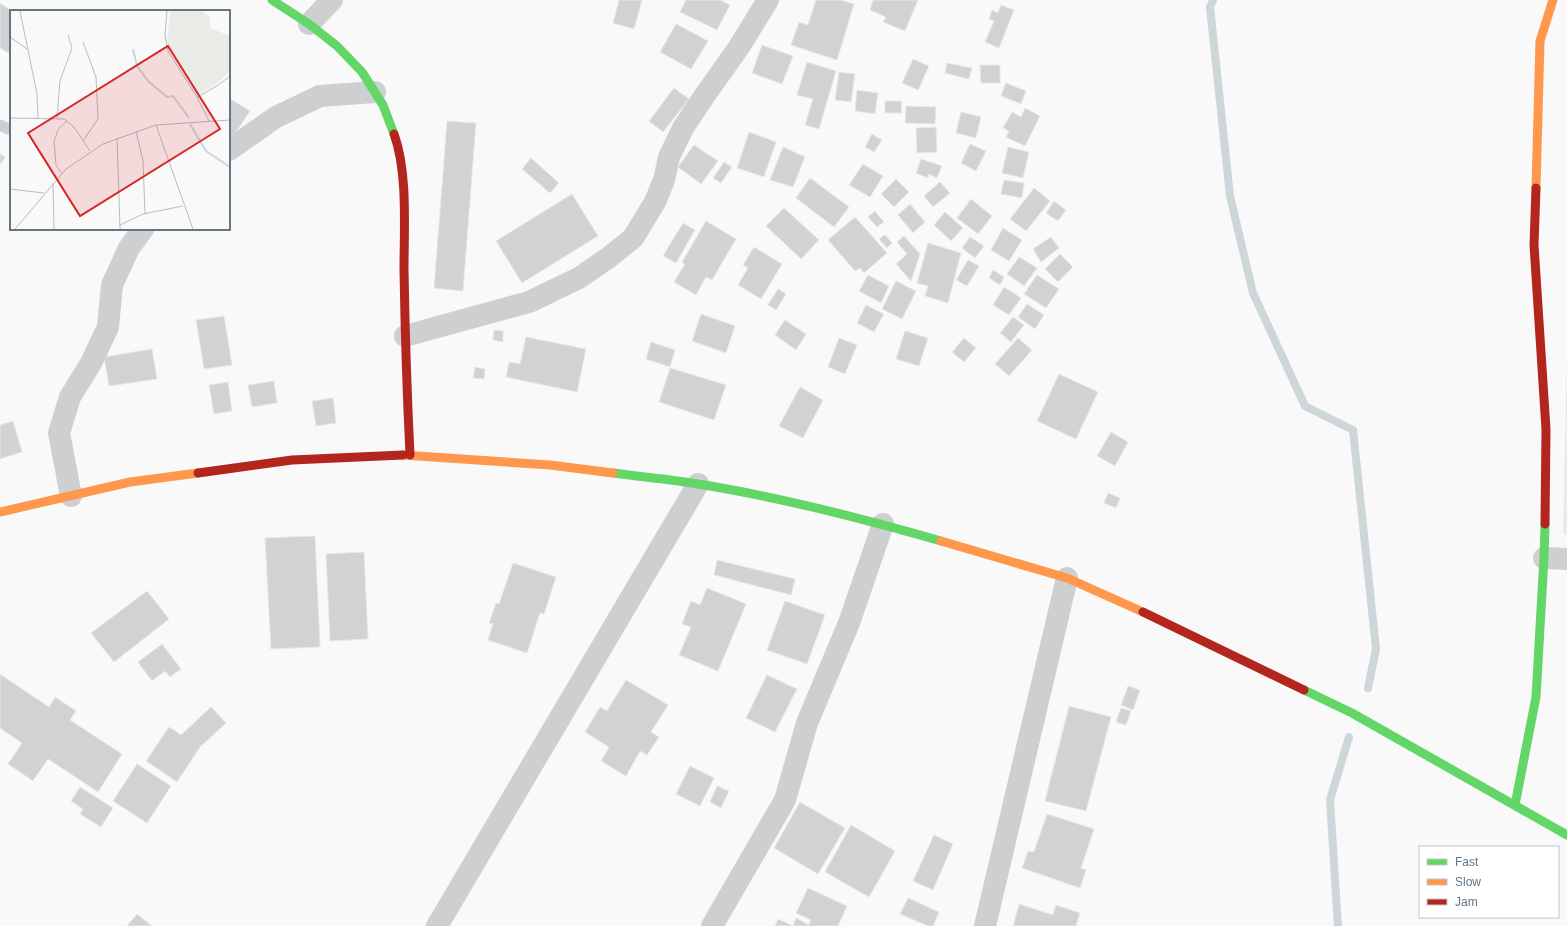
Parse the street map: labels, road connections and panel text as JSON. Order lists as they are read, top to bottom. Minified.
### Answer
{"legend":["Fast","Slow","Jam"]}
